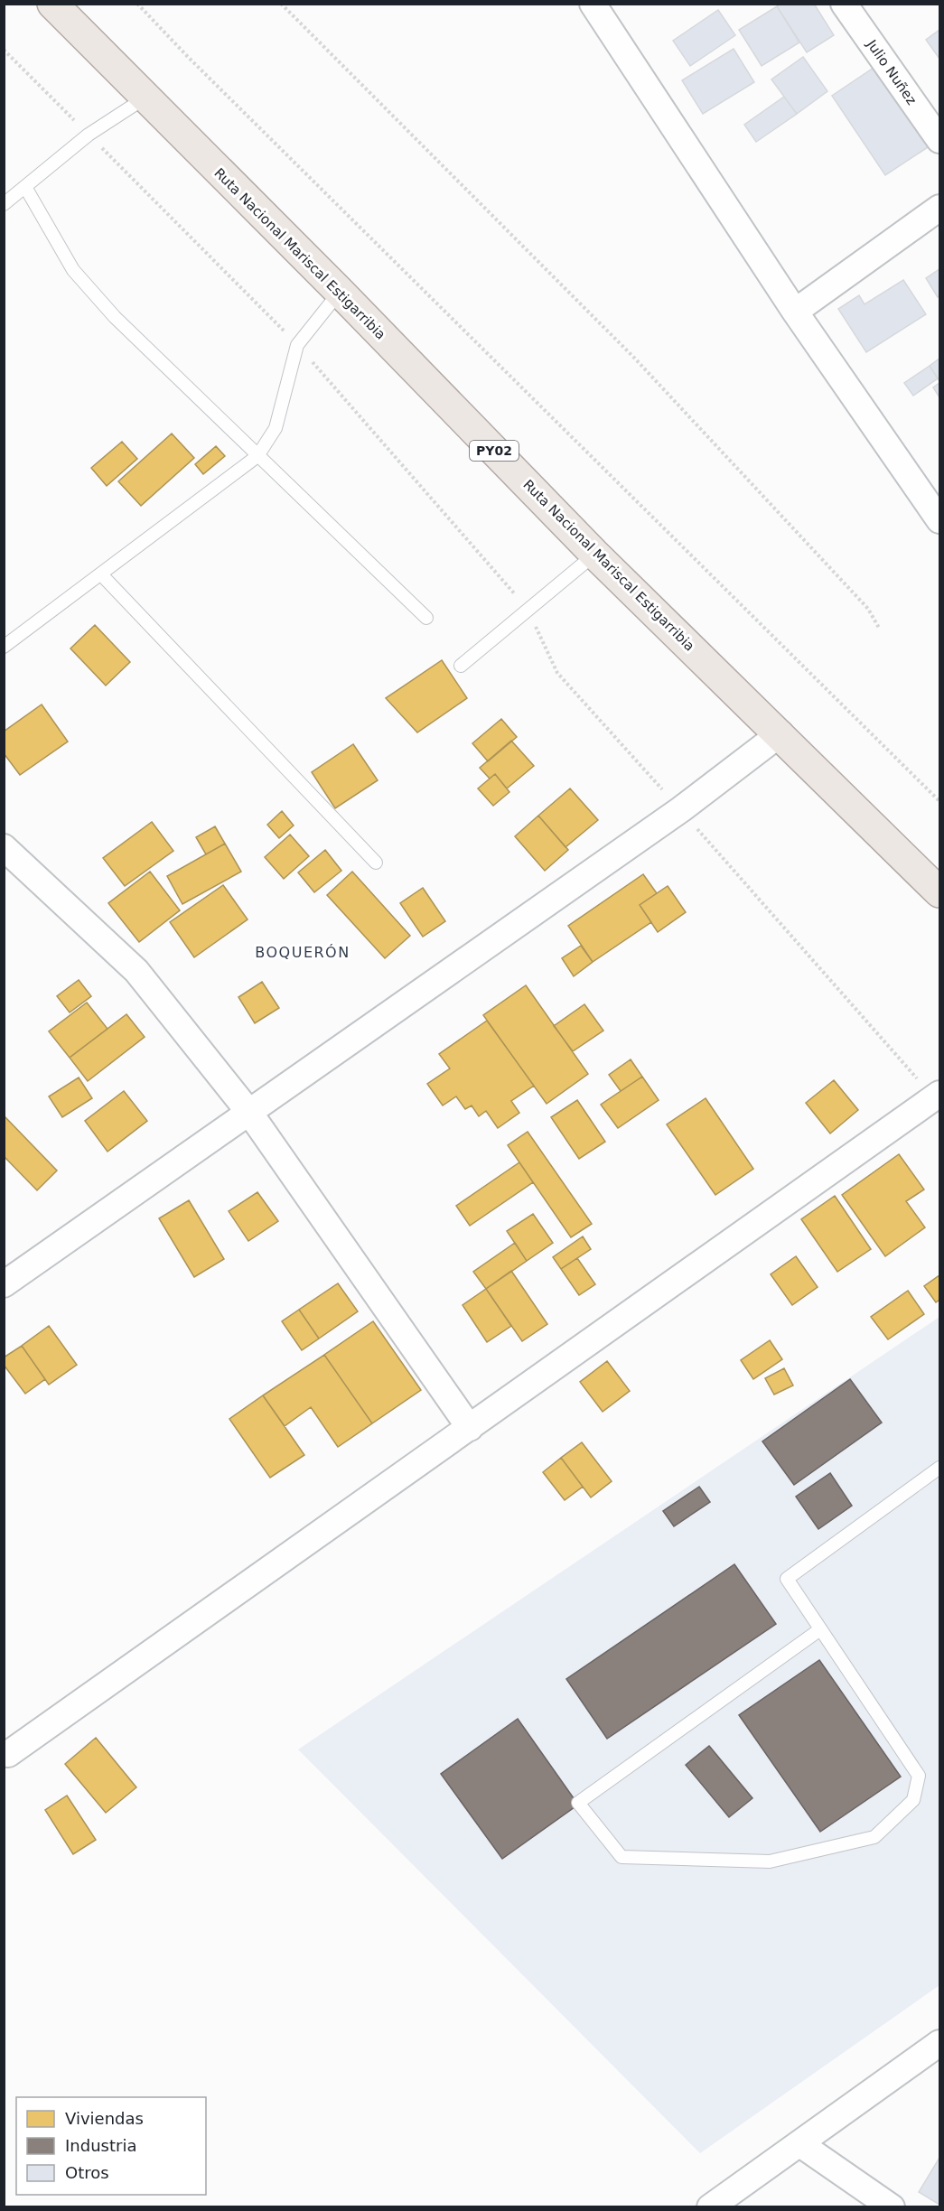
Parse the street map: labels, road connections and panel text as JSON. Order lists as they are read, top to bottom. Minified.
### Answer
{"streets":{"main road":["Ruta Nacional Mariscal Estigarribia","PY02"],"street":["Julio Nuñez"]},"districts":["BOQUERÓN"],"legend":["Viviendas","Industria","Otros"]}
